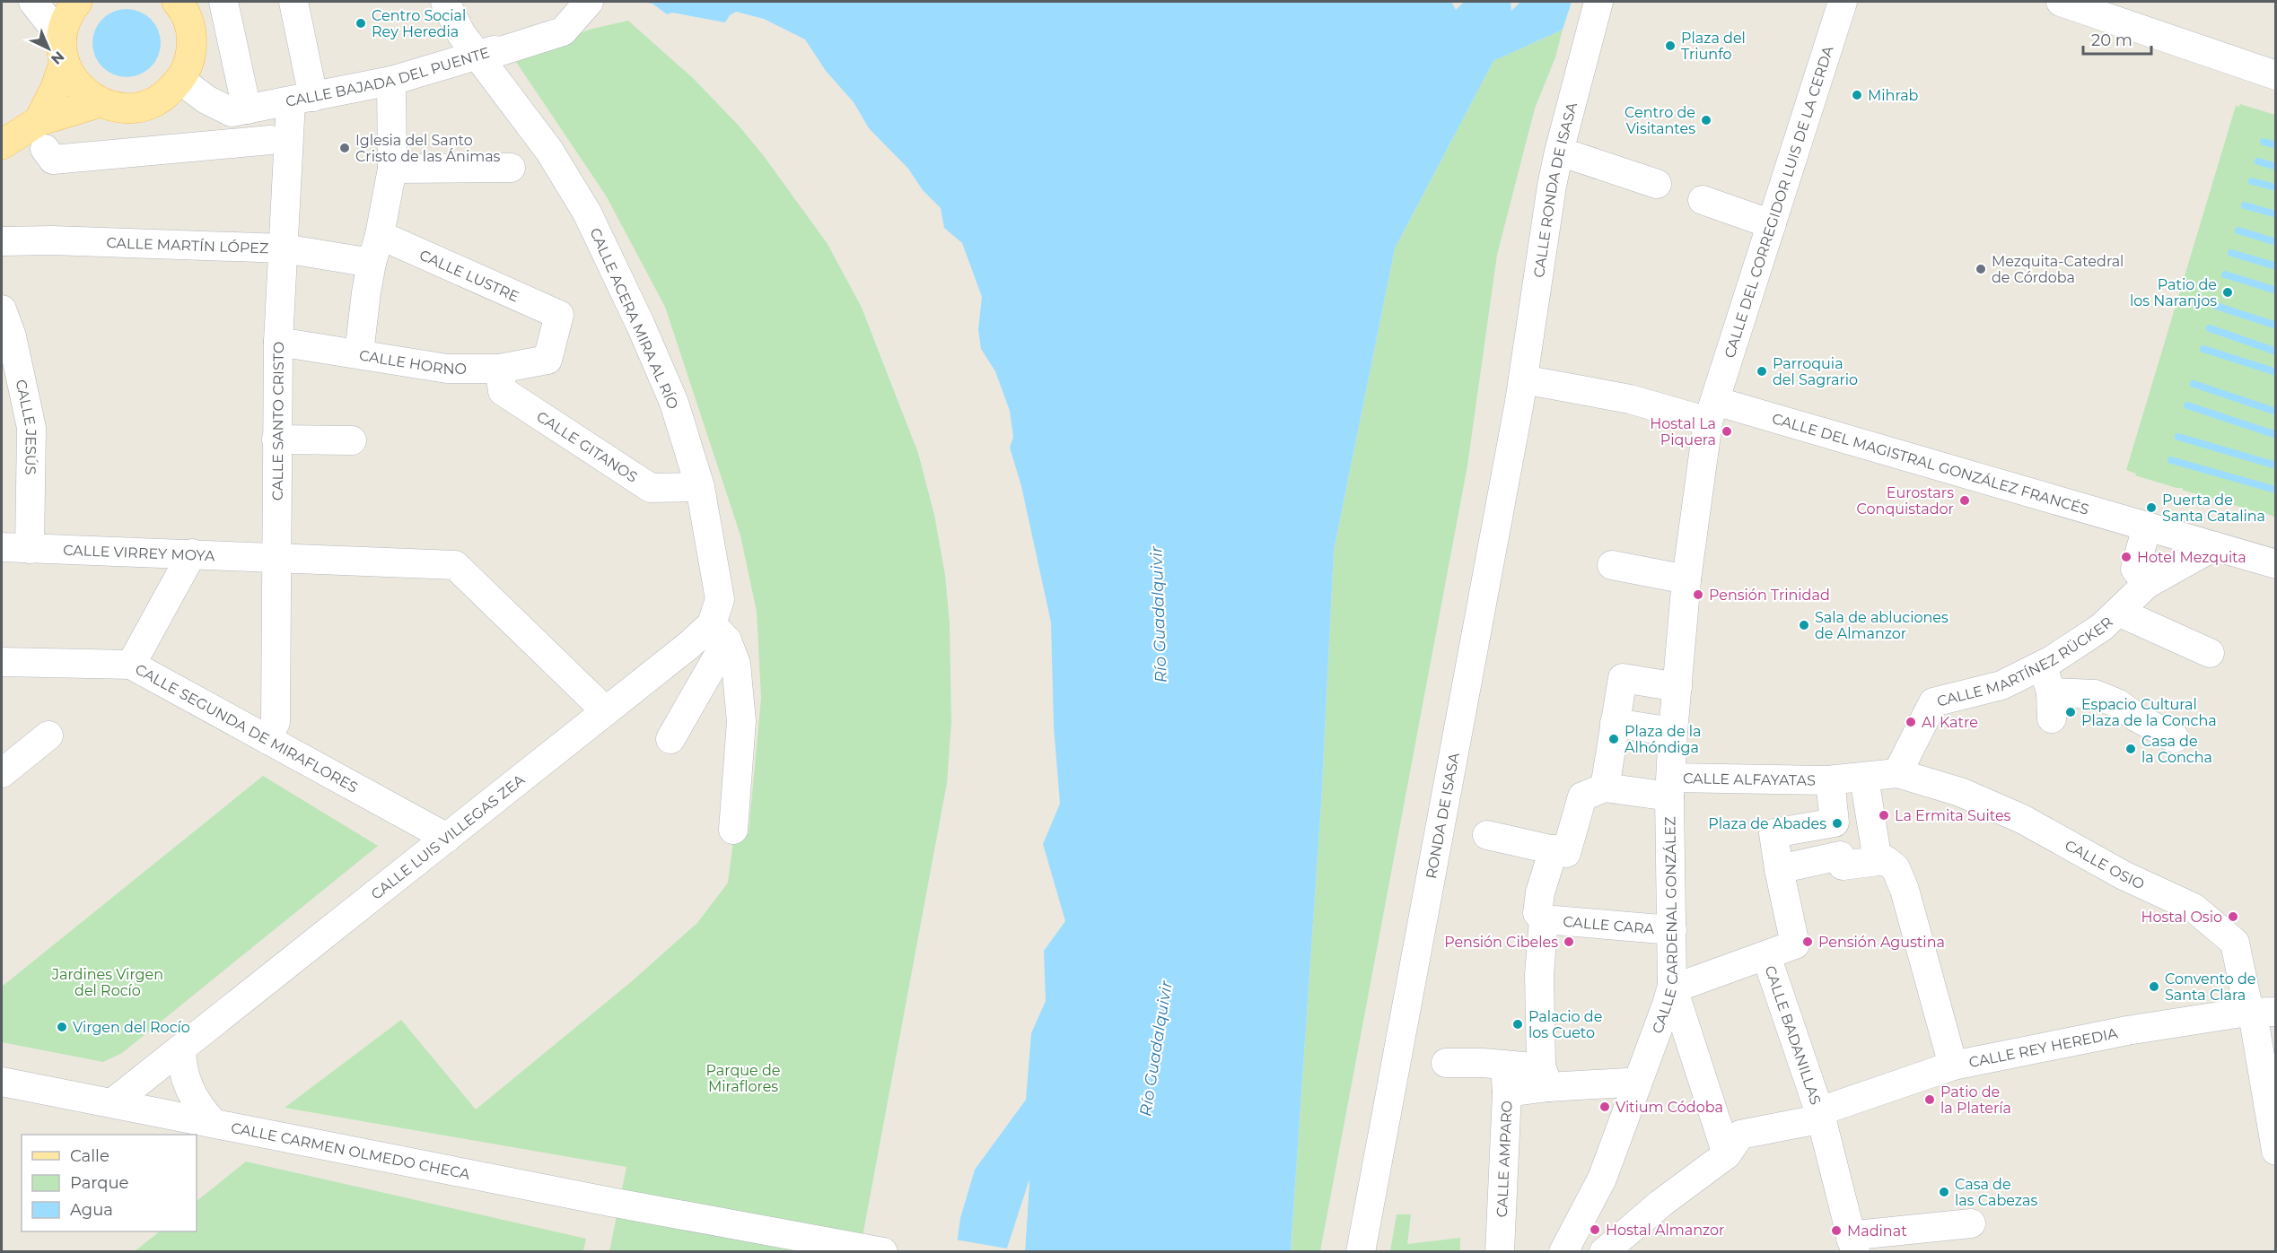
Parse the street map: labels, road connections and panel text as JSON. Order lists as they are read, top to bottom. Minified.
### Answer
{"streets":{"street":["CALLE BAJADA DEL PUENTE","CALLE RONDA DE ISASA","CALLE DEL CORREGIDOR LUIS DE LA CERDA","CALLE MARTÍN LÓPEZ","CALLE LUSTRE","CALLE ACERA MIRA AL RÍO","CALLE HORNO","CALLE SANTO CRISTO","CALLE JESÚS","CALLE GITANOS","CALLE DEL MAGISTRAL GONZÁLEZ FRANCÉS","CALLE VIRREY MOYA","CALLE MARTÍNEZ RÜCKER","CALLE SEGUNDA DE MIRAFLORES","CALLE ALFAYATAS","RONDA DE ISASA","CALLE LUIS VILLEGAS ZEA","CALLE OSIO","CALLE CARA","CALLE CARDENAL GONZÁLEZ","CALLE BADANILLAS","CALLE REY HEREDIA","CALLE CARMEN OLMEDO CHECA","CALLE AMPARO"]},"crossings":[["CALLE BAJADA DEL PUENTE","CALLE ACERA MIRA AL RÍO"],["CALLE BAJADA DEL PUENTE","CALLE SANTO CRISTO"],["CALLE RONDA DE ISASA","CALLE DEL MAGISTRAL GONZÁLEZ FRANCÉS"],["CALLE RONDA DE ISASA","RONDA DE ISASA"],["CALLE DEL CORREGIDOR LUIS DE LA CERDA","CALLE DEL MAGISTRAL GONZÁLEZ FRANCÉS"],["CALLE DEL CORREGIDOR LUIS DE LA CERDA","CALLE CARDENAL GONZÁLEZ"],["CALLE MARTÍN LÓPEZ","CALLE SANTO CRISTO"],["CALLE LUSTRE","CALLE HORNO"],["CALLE ACERA MIRA AL RÍO","CALLE GITANOS"],["CALLE ACERA MIRA AL RÍO","CALLE LUIS VILLEGAS ZEA"],["CALLE HORNO","CALLE SANTO CRISTO"],["CALLE HORNO","CALLE GITANOS"],["CALLE SANTO CRISTO","CALLE VIRREY MOYA"],["CALLE SANTO CRISTO","CALLE SEGUNDA DE MIRAFLORES"],["CALLE JESÚS","CALLE VIRREY MOYA"],["CALLE DEL MAGISTRAL GONZÁLEZ FRANCÉS","CALLE MARTÍNEZ RÜCKER"],["CALLE DEL MAGISTRAL GONZÁLEZ FRANCÉS","RONDA DE ISASA"],["CALLE DEL MAGISTRAL GONZÁLEZ FRANCÉS","CALLE CARDENAL GONZÁLEZ"],["CALLE VIRREY MOYA","CALLE LUIS VILLEGAS ZEA"],["CALLE MARTÍNEZ RÜCKER","CALLE OSIO"],["CALLE SEGUNDA DE MIRAFLORES","CALLE LUIS VILLEGAS ZEA"],["CALLE ALFAYATAS","CALLE CARDENAL GONZÁLEZ"],["CALLE LUIS VILLEGAS ZEA","CALLE CARMEN OLMEDO CHECA"],["CALLE OSIO","CALLE REY HEREDIA"],["CALLE CARA","CALLE CARDENAL GONZÁLEZ"],["CALLE BADANILLAS","CALLE REY HEREDIA"]],"water":["Río Guadalquivir"],"parks":["Jardines Virgen del Rocío","Parque de Miraflores"],"places":["Centro Social Rey Heredia","Plaza del Triunfo","Mihrab","Centro de Visitantes","Iglesia del Santo Cristo de las Ánimas","Mezquita-Catedral de Córdoba","Patio de los Naranjos","Parroquia del Sagrario","Hostal La Piquera","Eurostars Conquistador","Puerta de Santa Catalina","Hotel Mezquita","Pensión Trinidad","Sala de abluciones de Almanzor","Espacio Cultural Plaza de la Concha","Al Katre","Plaza de la Alhóndiga","Casa de la Concha","La Ermita Suites","Plaza de Abades","Hostal Osio","Pensión Cibeles","Pensión Agustina","Convento de Santa Clara","Palacio de los Cueto","Virgen del Rocío","Patio de la Platería","Vitium Códoba","Casa de las Cabezas","Hostal Almanzor","Madinat"],"legend":["Calle","Parque","Agua"],"scale_bar":"20 m","north":"bottom right"}
